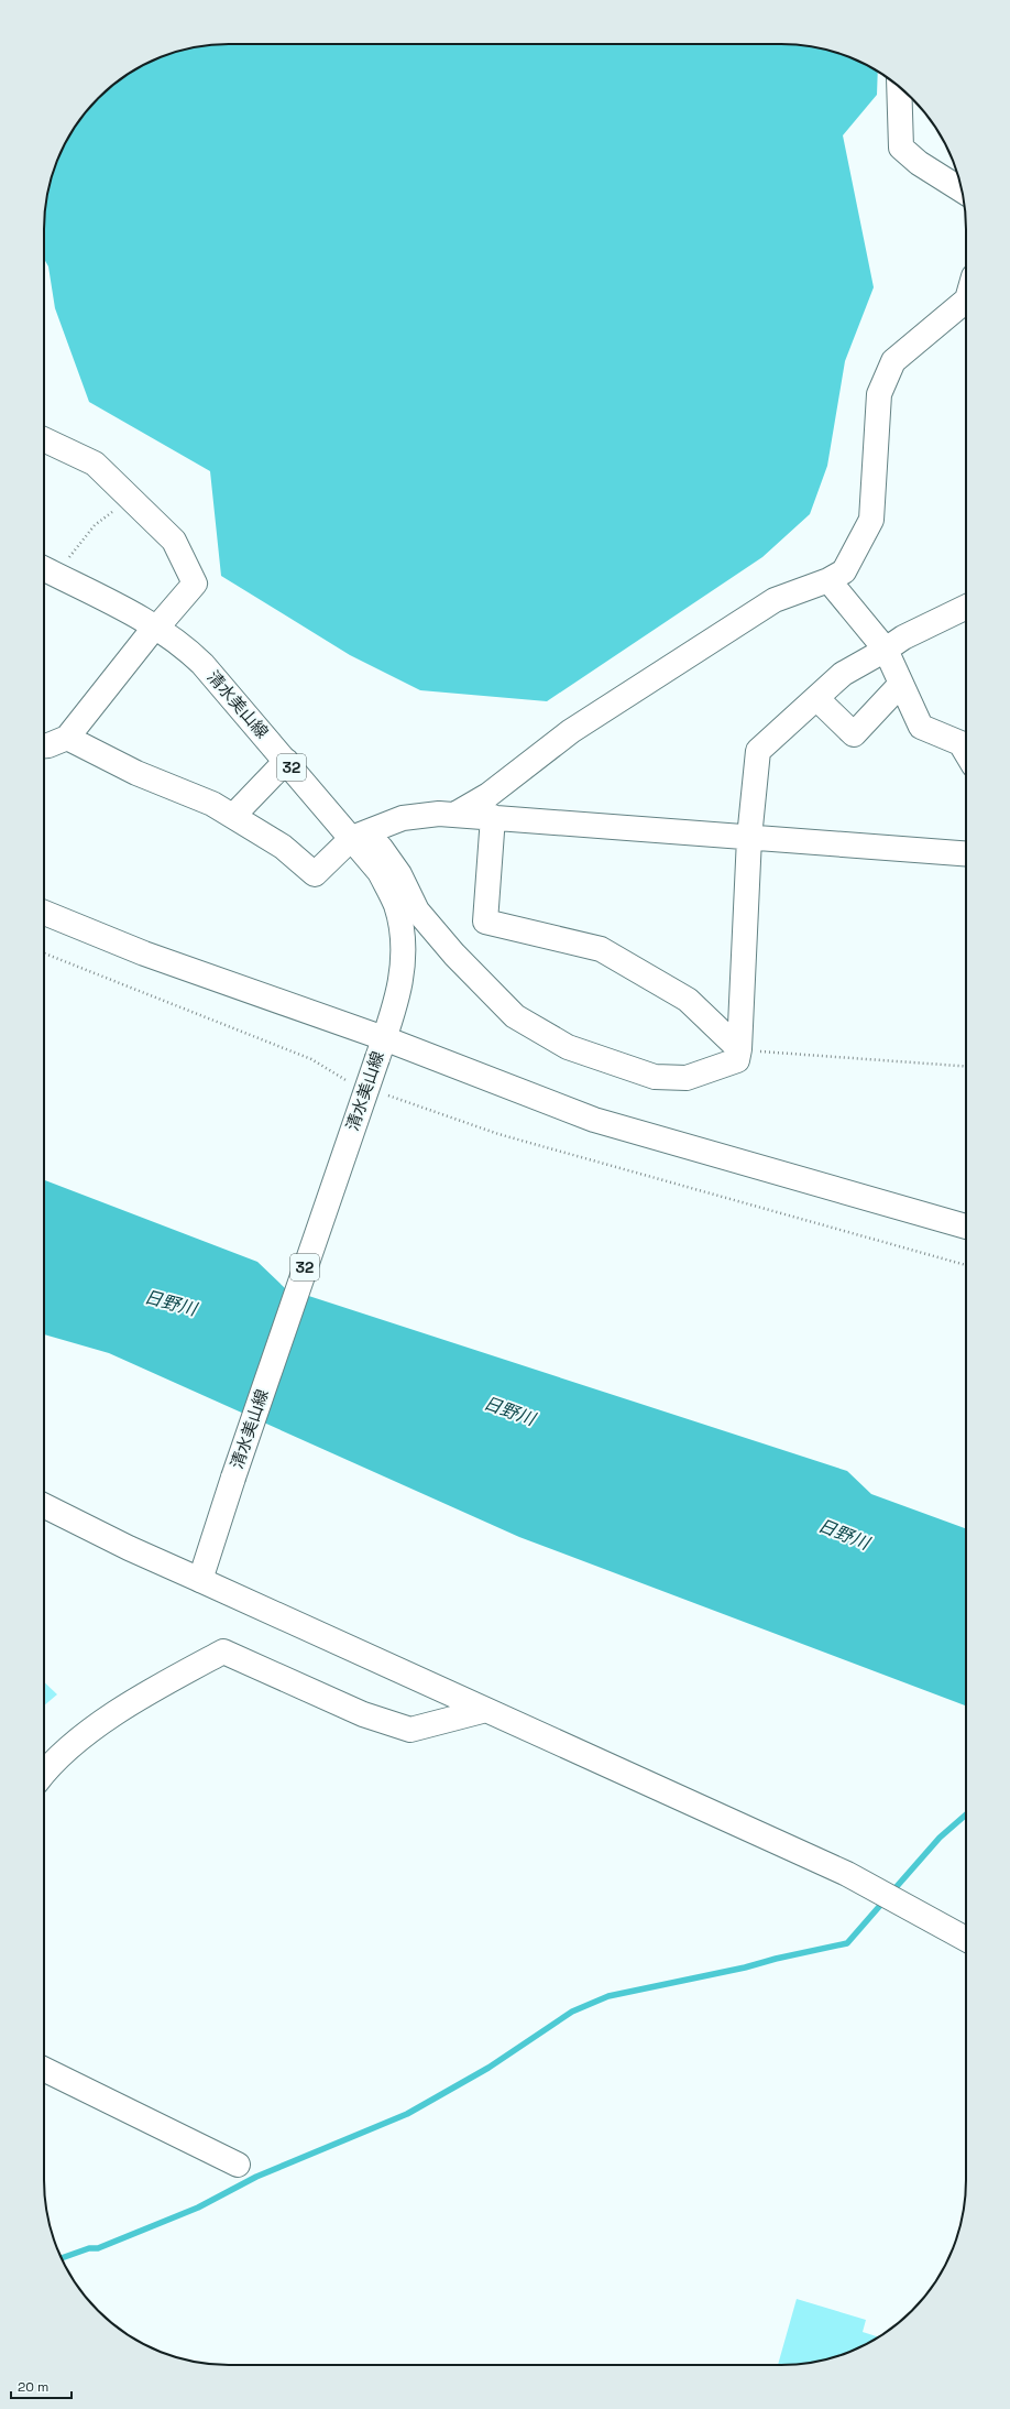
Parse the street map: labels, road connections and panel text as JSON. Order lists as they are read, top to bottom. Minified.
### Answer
{"streets":{"street":["清水美山線","32"]},"water":["日野川"],"scale_bar":"20 m"}
